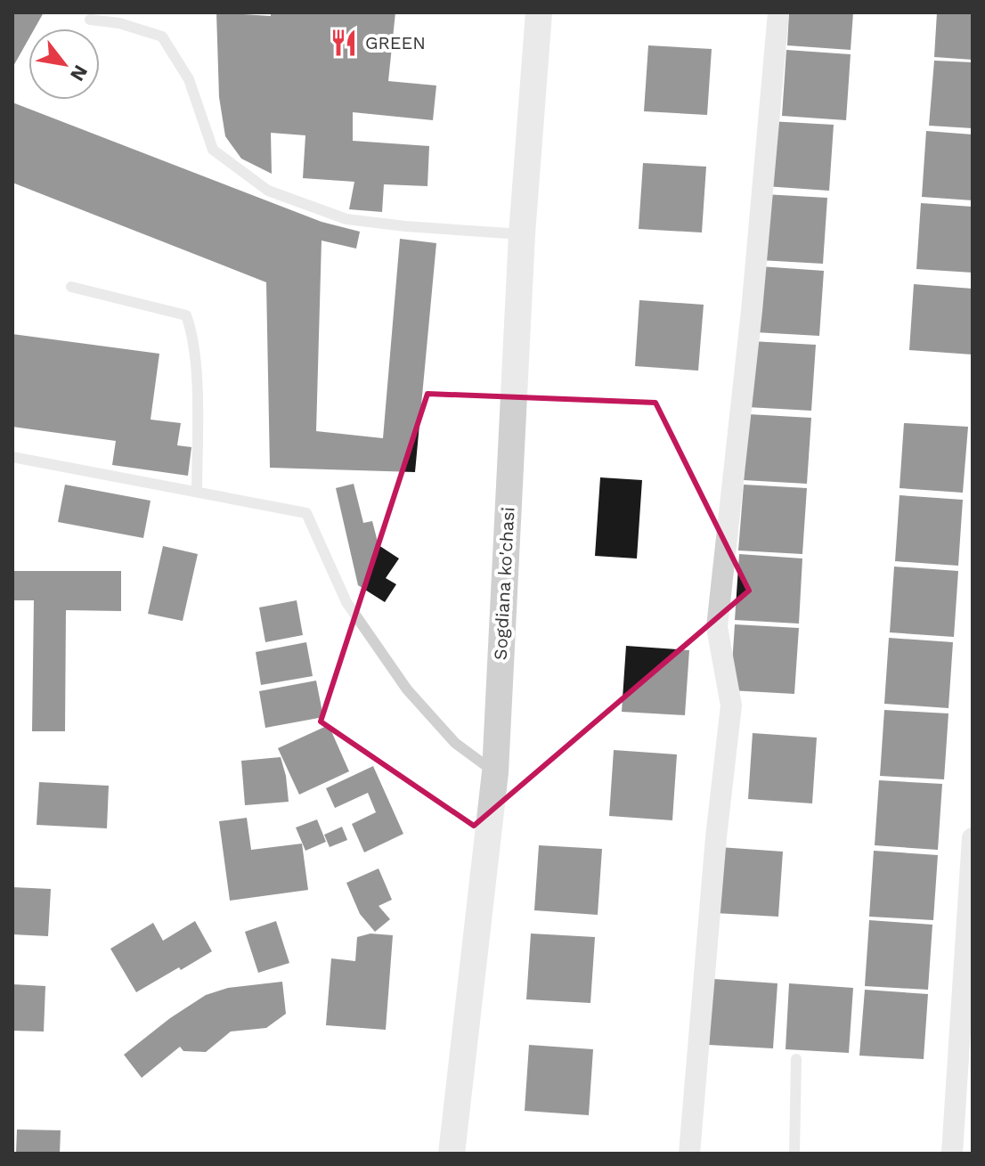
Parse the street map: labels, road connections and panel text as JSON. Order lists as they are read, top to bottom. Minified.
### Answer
{"streets":{"street":["Sogdiana ko'chasi"]},"places":{"restaurant":["GREEN"]},"north":"bottom right"}
